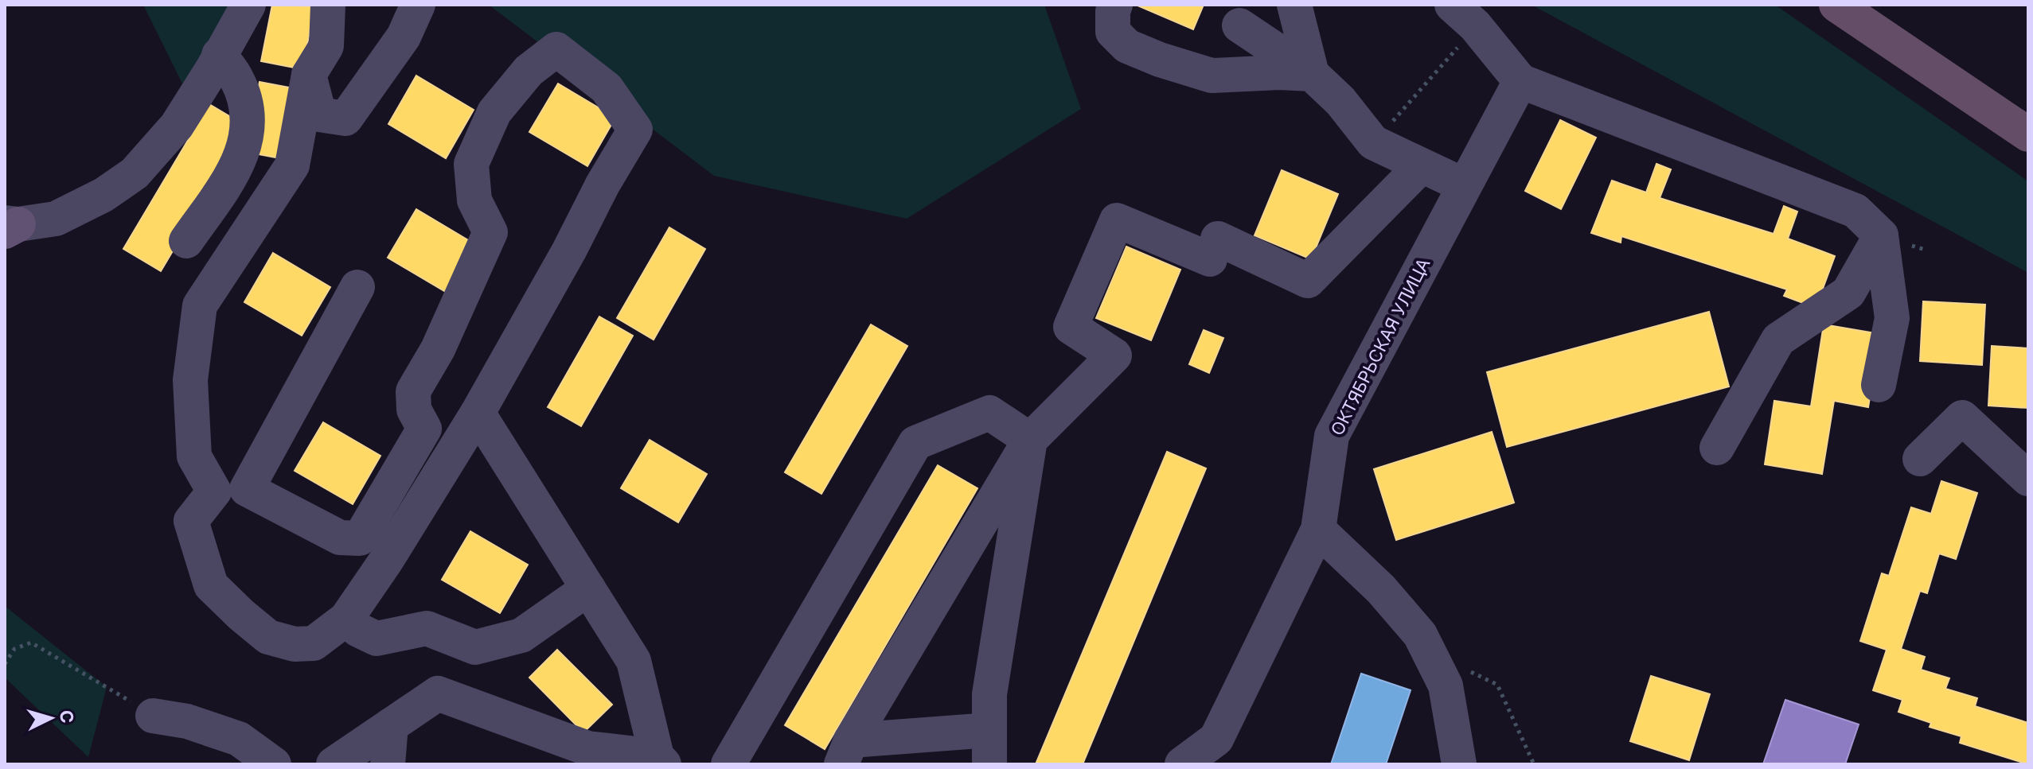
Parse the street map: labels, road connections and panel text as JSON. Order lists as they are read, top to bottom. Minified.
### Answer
{"streets":{"street":["ОКТЯБРЬСКАЯ УЛИЦА"]},"north":"right"}
